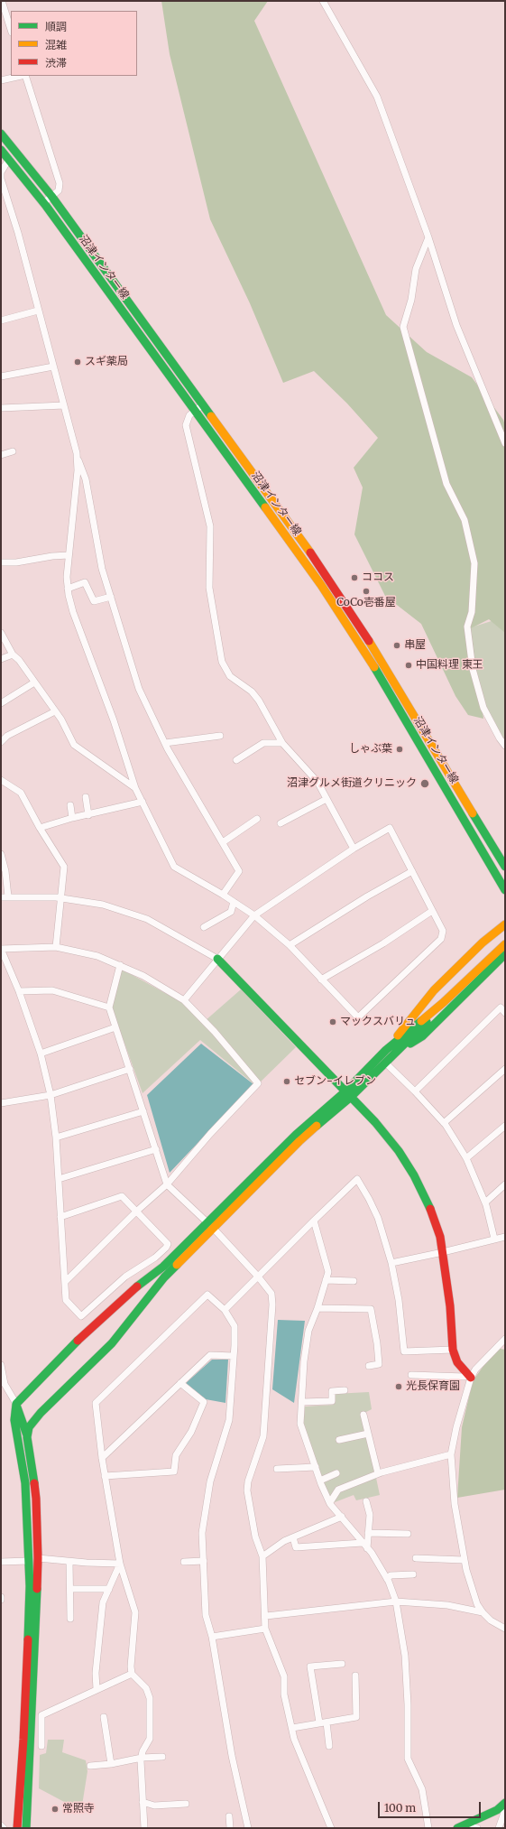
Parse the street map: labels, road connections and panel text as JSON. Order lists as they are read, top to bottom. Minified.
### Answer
{"streets":{"street":["沼津インター線"]},"places":["スギ薬局","ココス","CoCo壱番屋","串屋","中国料理 東王","しゃぶ葉","沼津グルメ街道クリニック","マックスバリュ","セブン-イレブン","光長保育園","常照寺"],"legend":["順調","混雑","渋滞"],"scale_bar":"100 m"}
